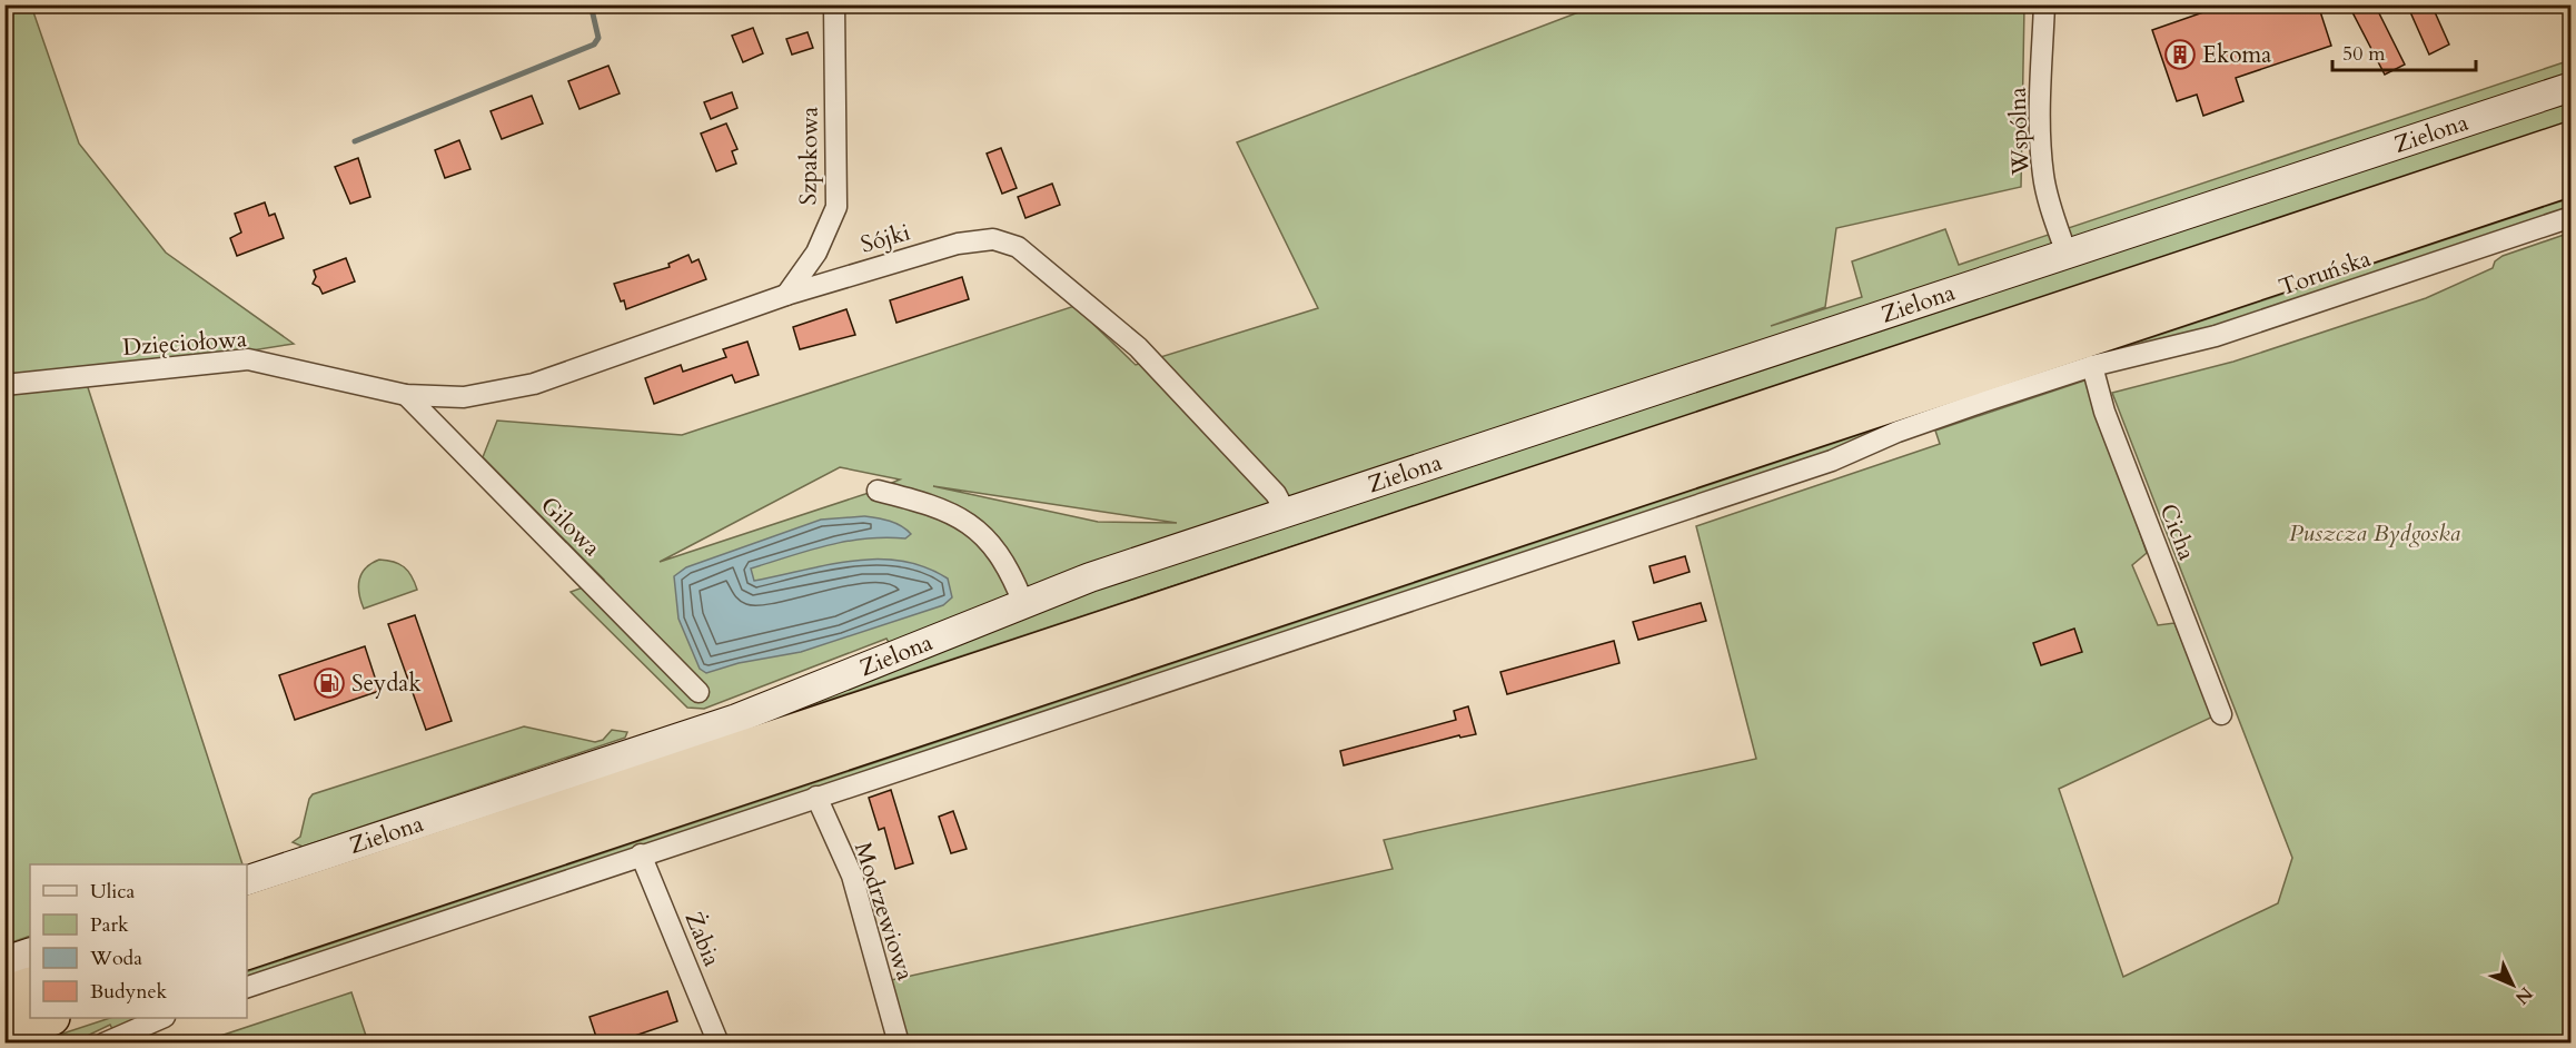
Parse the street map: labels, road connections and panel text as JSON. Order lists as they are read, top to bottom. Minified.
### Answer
{"streets":{"street":["Wspólna","Zielona","Szpakowa","Sójki","Toruńska","Dzięciołowa","Gilowa","Cicha","Modrzewiowa","Żabia"]},"crossings":[["Wspólna","Zielona"],["Zielona","Sójki"],["Szpakowa","Sójki"],["Sójki","Dzięciołowa"],["Sójki","Gilowa"],["Toruńska","Cicha"],["Dzięciołowa","Gilowa"]],"parks":["Puszcza Bydgoska"],"places":{"building":["Ekoma"],"fuel station":["Seydak"]},"legend":["Ulica","Park","Woda","Budynek"],"scale_bar":"50 m","north":"bottom right"}
